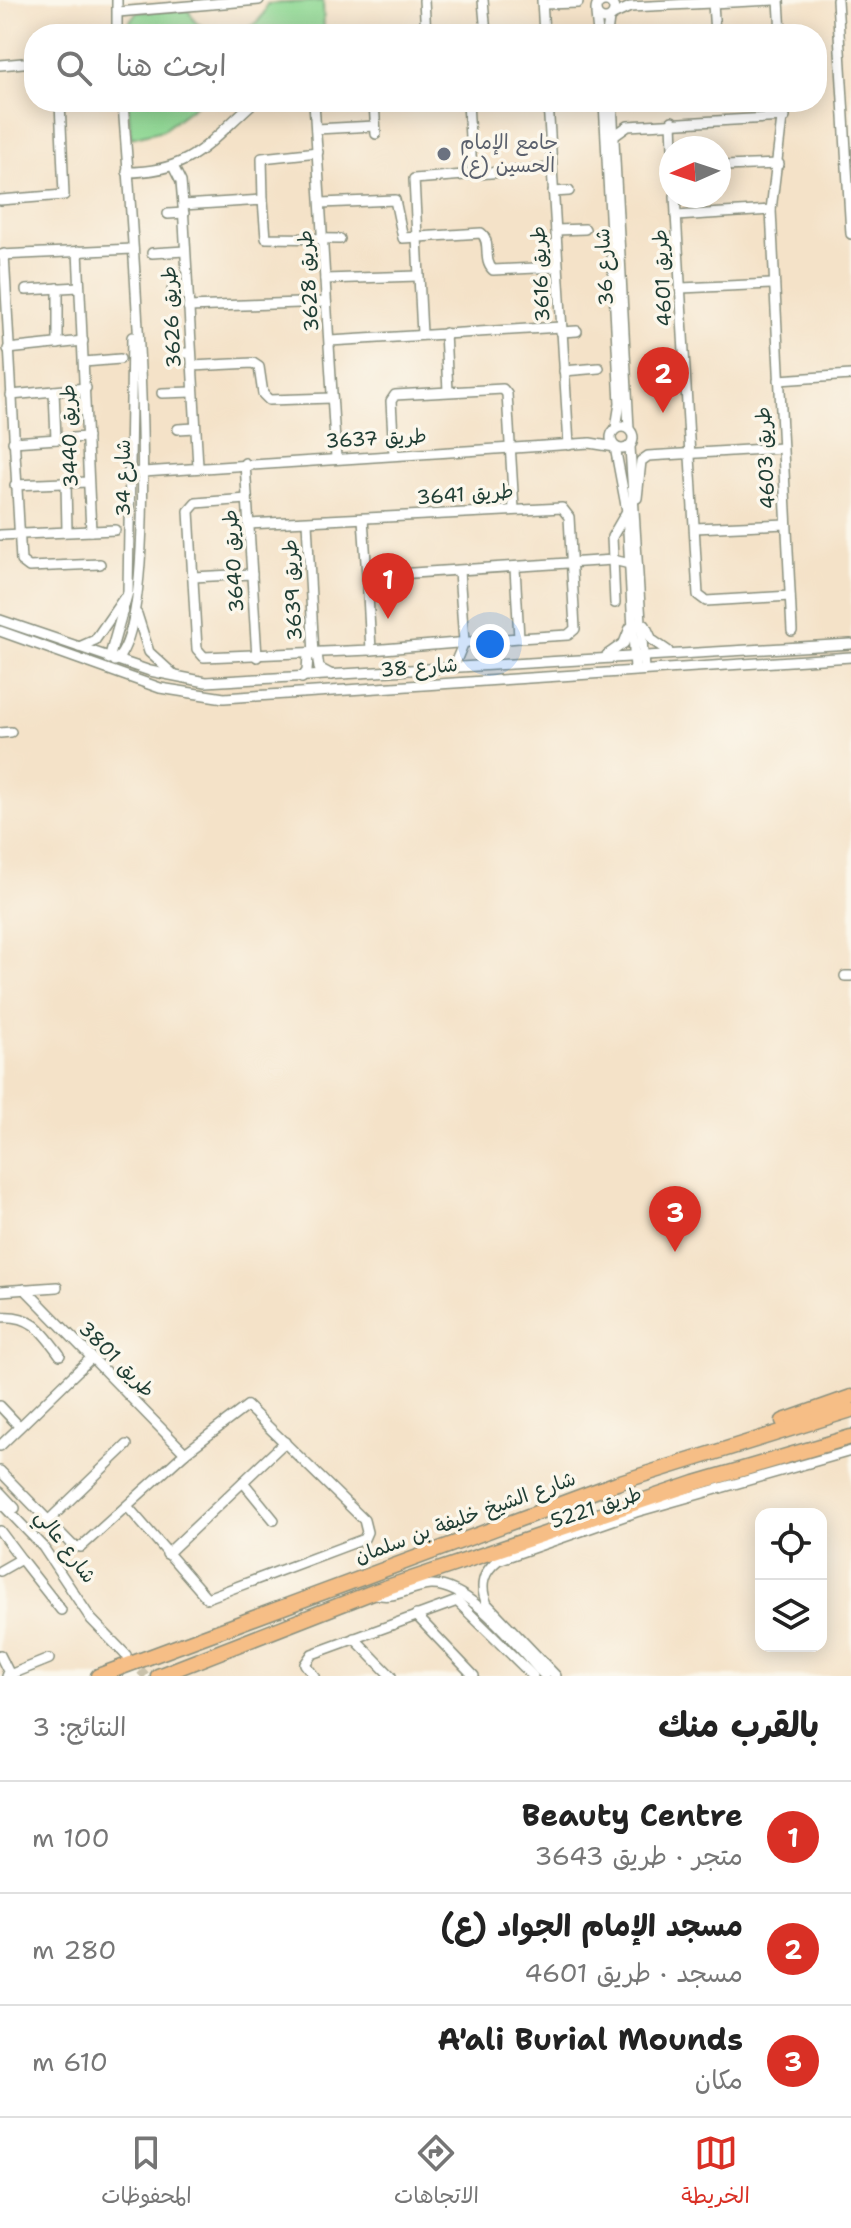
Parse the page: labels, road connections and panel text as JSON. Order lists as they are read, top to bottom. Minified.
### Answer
{"streets":{"highway":["شارع الشيخ خليفة بن سلمان"],"street":["شارع 36","طريق 3616","طريق 4601","طريق 3628","طريق 3626","طريق 3440","طريق 3637","طريق 4603","شارع 34","طريق 3641","طريق 3640","طريق 3639","شارع 38","طريق 3801","طريق 5221","شارع عالي"]},"crossings":[["شارع 36","طريق 3637"],["طريق 3616","طريق 3637"],["طريق 4601","طريق 4603"],["طريق 3628","طريق 3637"],["طريق 3626","طريق 3637"],["طريق 3637","شارع 34"],["طريق 3637","طريق 3640"],["شارع 34","شارع 38"],["طريق 3641","طريق 3640"],["طريق 3641","طريق 3639"],["طريق 3640","طريق 3639"]],"places":["جامع الإمام الحسين (ع)"],"north":"left","page":{"search":"ابحث هنا","pins":["2","1","3"],"heading":["بالقرب منك","النتائج: 3"],"list":[{"mark":"1","name":"Beauty Centre","note":"متجر · طريق 3643","value":"100 m"},{"mark":"2","name":"مسجد الإمام الجواد (ع)","note":"مسجد · طريق 4601","value":"280 m"},{"mark":"3","name":"A'ali Burial Mounds","note":"مكان","value":"610 m"}],"nav":["الخريطة","الاتجاهات","المحفوظات"]}}
